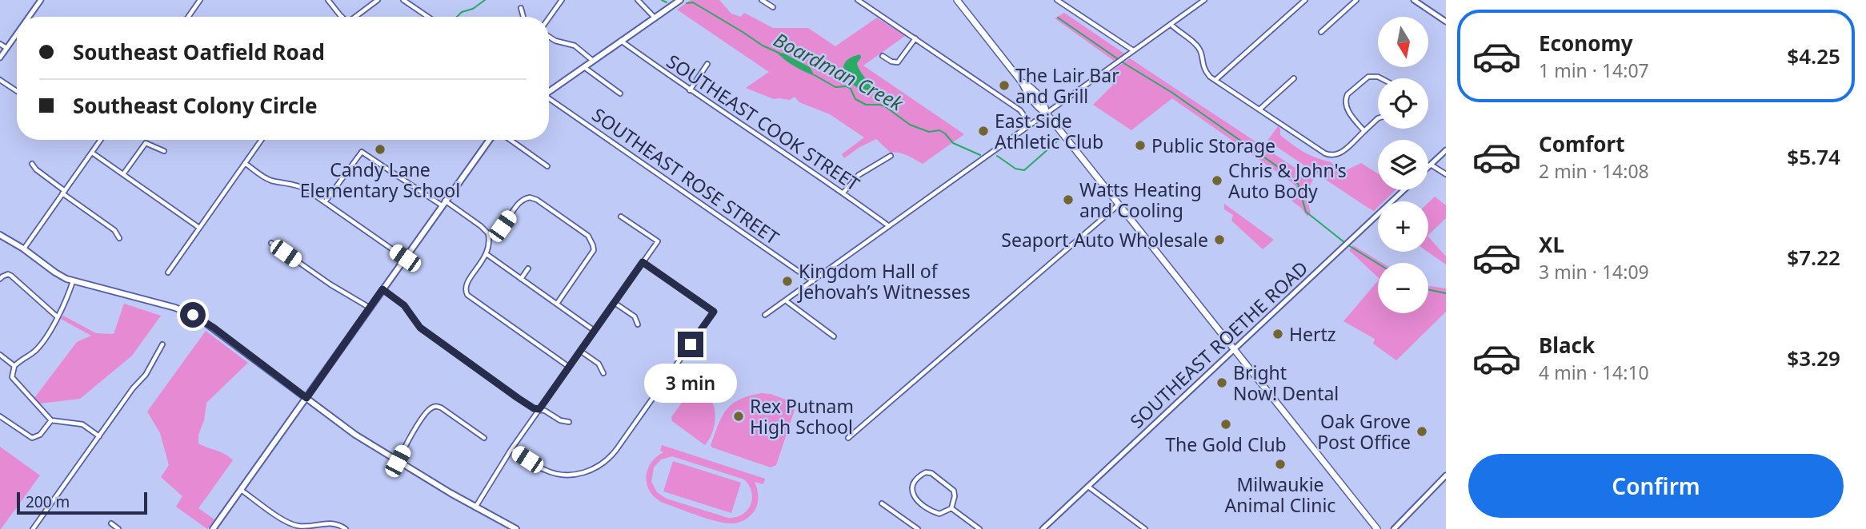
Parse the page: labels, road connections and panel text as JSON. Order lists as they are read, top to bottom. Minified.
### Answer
{"streets":{"street":["SOUTHEAST COOK STREET","SOUTHEAST ROSE STREET","SOUTHEAST ROETHE ROAD"]},"water":["Boardman Creek"],"places":["The Lair Bar and Grill","East Side Athletic Club","Public Storage","Candy Lane Elementary School","Chris & John's Auto Body","Watts Heating and Cooling","Seaport Auto Wholesale","Kingdom Hall of Jehovah’s Witnesses","Hertz","Bright Now! Dental","Rex Putnam High School","The Gold Club","Oak Grove Post Office","Milwaukie Animal Clinic"],"scale_bar":"200 m","north":"bottom","page":{"list":[{"name":"Economy","note":"1 min · 14:07","value":"$4.25"},{"name":"Comfort","note":"2 min · 14:08","value":"$5.74"},{"name":"XL","note":"3 min · 14:09","value":"$7.22"},{"name":"Black","note":"4 min · 14:10","value":"$3.29"}],"map_buttons":["+","−"],"banner":["Southeast Oatfield Road","Southeast Colony Circle"],"bubble":"3 min","buttons":"Confirm","scale":"200 m"}}
